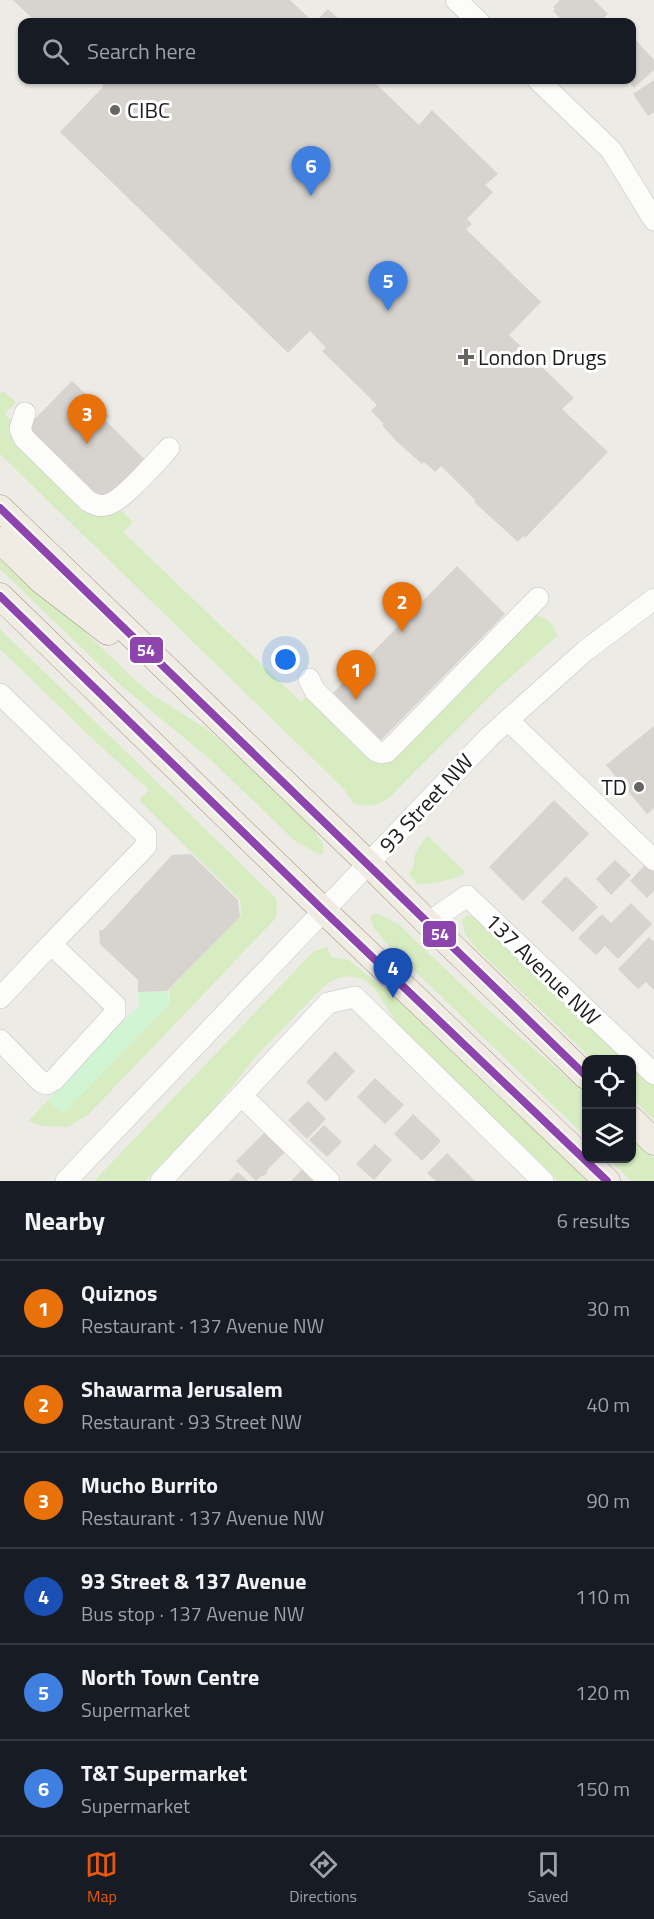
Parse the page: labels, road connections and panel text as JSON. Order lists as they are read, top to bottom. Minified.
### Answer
{"streets":{"main road":["137 Avenue NW"],"street":["93 Street NW"]},"crossings":[["93 Street NW","137 Avenue NW"]],"places":{"other":["CIBC","TD"],"health":["London Drugs"]},"lines":["transit line 54"],"page":{"search":"Search here","pins":["6","5","3","2","1","4"],"heading":["Nearby","6 results"],"list":[{"mark":"1","name":"Quiznos","note":"Restaurant · 137 Avenue NW","value":"30 m"},{"mark":"2","name":"Shawarma Jerusalem","note":"Restaurant · 93 Street NW","value":"40 m"},{"mark":"3","name":"Mucho Burrito","note":"Restaurant · 137 Avenue NW","value":"90 m"},{"mark":"4","name":"93 Street & 137 Avenue","note":"Bus stop · 137 Avenue NW","value":"110 m"},{"mark":"5","name":"North Town Centre","note":"Supermarket","value":"120 m"},{"mark":"6","name":"T&T Supermarket","note":"Supermarket","value":"150 m"}],"nav":["Map","Directions","Saved"]}}
